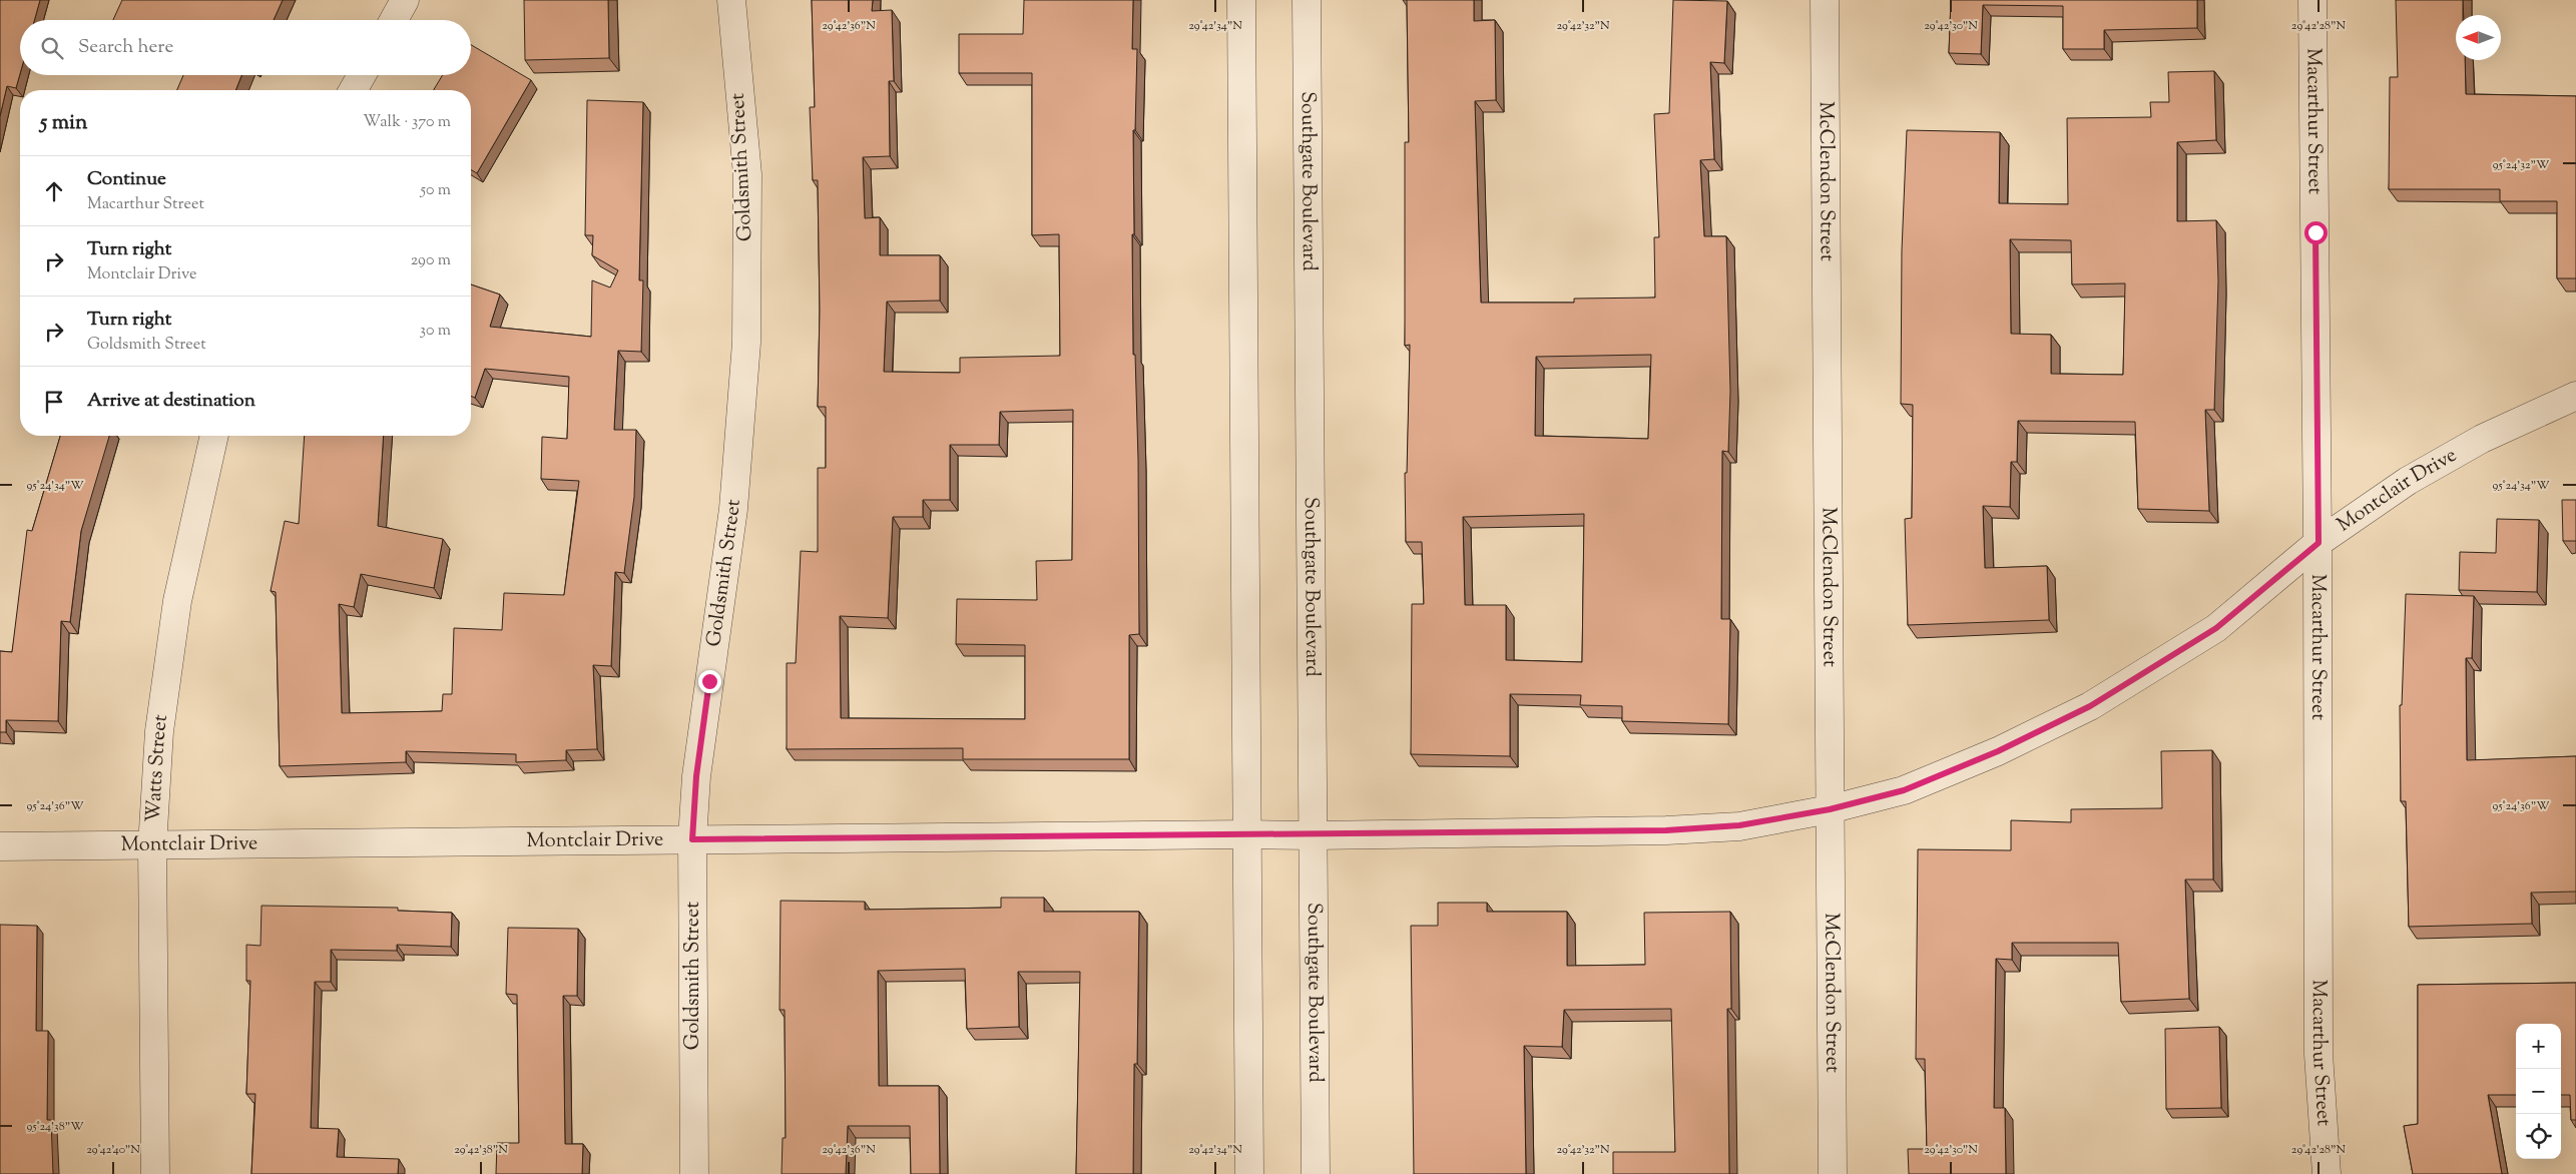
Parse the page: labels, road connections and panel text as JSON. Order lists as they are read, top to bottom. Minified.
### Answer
{"streets":{"street":["Macarthur Street","Goldsmith Street","Southgate Boulevard","McClendon Street","Montclair Drive","Watts Street"]},"crossings":[["Macarthur Street","Montclair Drive"],["Goldsmith Street","Montclair Drive"],["Southgate Boulevard","Montclair Drive"],["McClendon Street","Montclair Drive"],["Montclair Drive","Watts Street"]],"north":"left","page":{"search":"Search here","heading":["5 min","Walk · 370 m"],"list":[["Continue","Macarthur Street","50 m"],["Turn right","Montclair Drive","290 m"],["Turn right","Goldsmith Street","30 m"],"Arrive at destination"],"map_buttons":["+","−"]},"coordinates":["29°42'36\"N","29°42'34\"N","29°42'32\"N","29°42'30\"N","29°42'28\"N","95°24'32\"W","95°24'34\"W","95°24'36\"W","95°24'38\"W","29°42'40\"N","29°42'38\"N"]}
